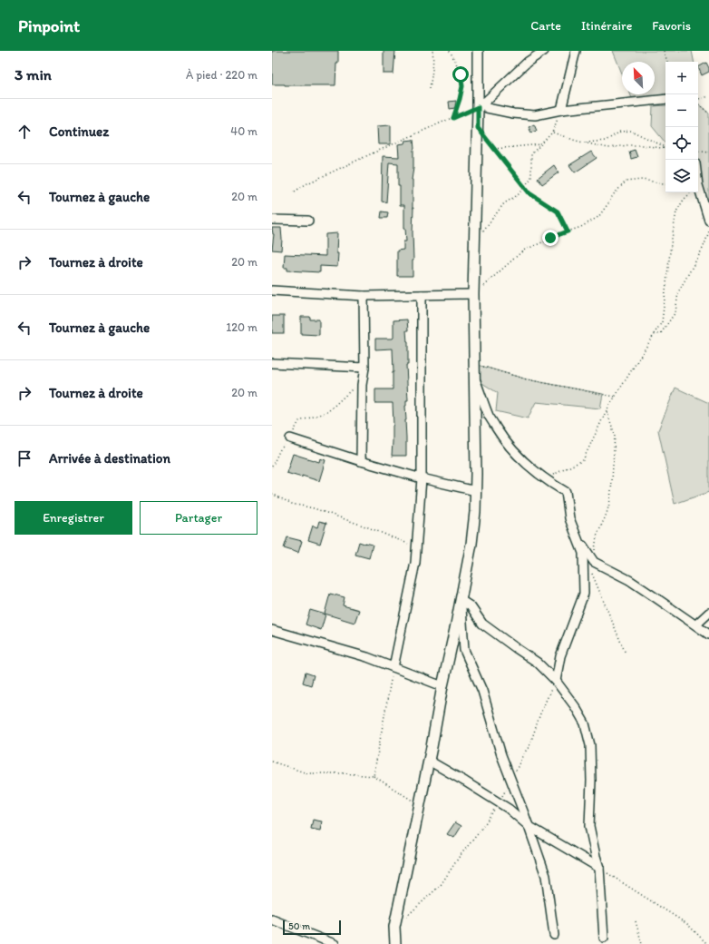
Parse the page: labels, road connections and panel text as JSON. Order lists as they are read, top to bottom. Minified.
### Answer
{"scale_bar":"50 m","north":"top left","page":{"header":"Pinpoint","nav":["Carte","Itinéraire","Favoris"],"heading":["3 min","À pied · 220 m"],"map_buttons":["+","−"],"list":[["Continuez","40 m"],["Tournez à gauche","20 m"],["Tournez à droite","20 m"],["Tournez à gauche","120 m"],["Tournez à droite","20 m"],"Arrivée à destination"],"buttons":["Enregistrer","Partager"],"scale":"50 m"}}
